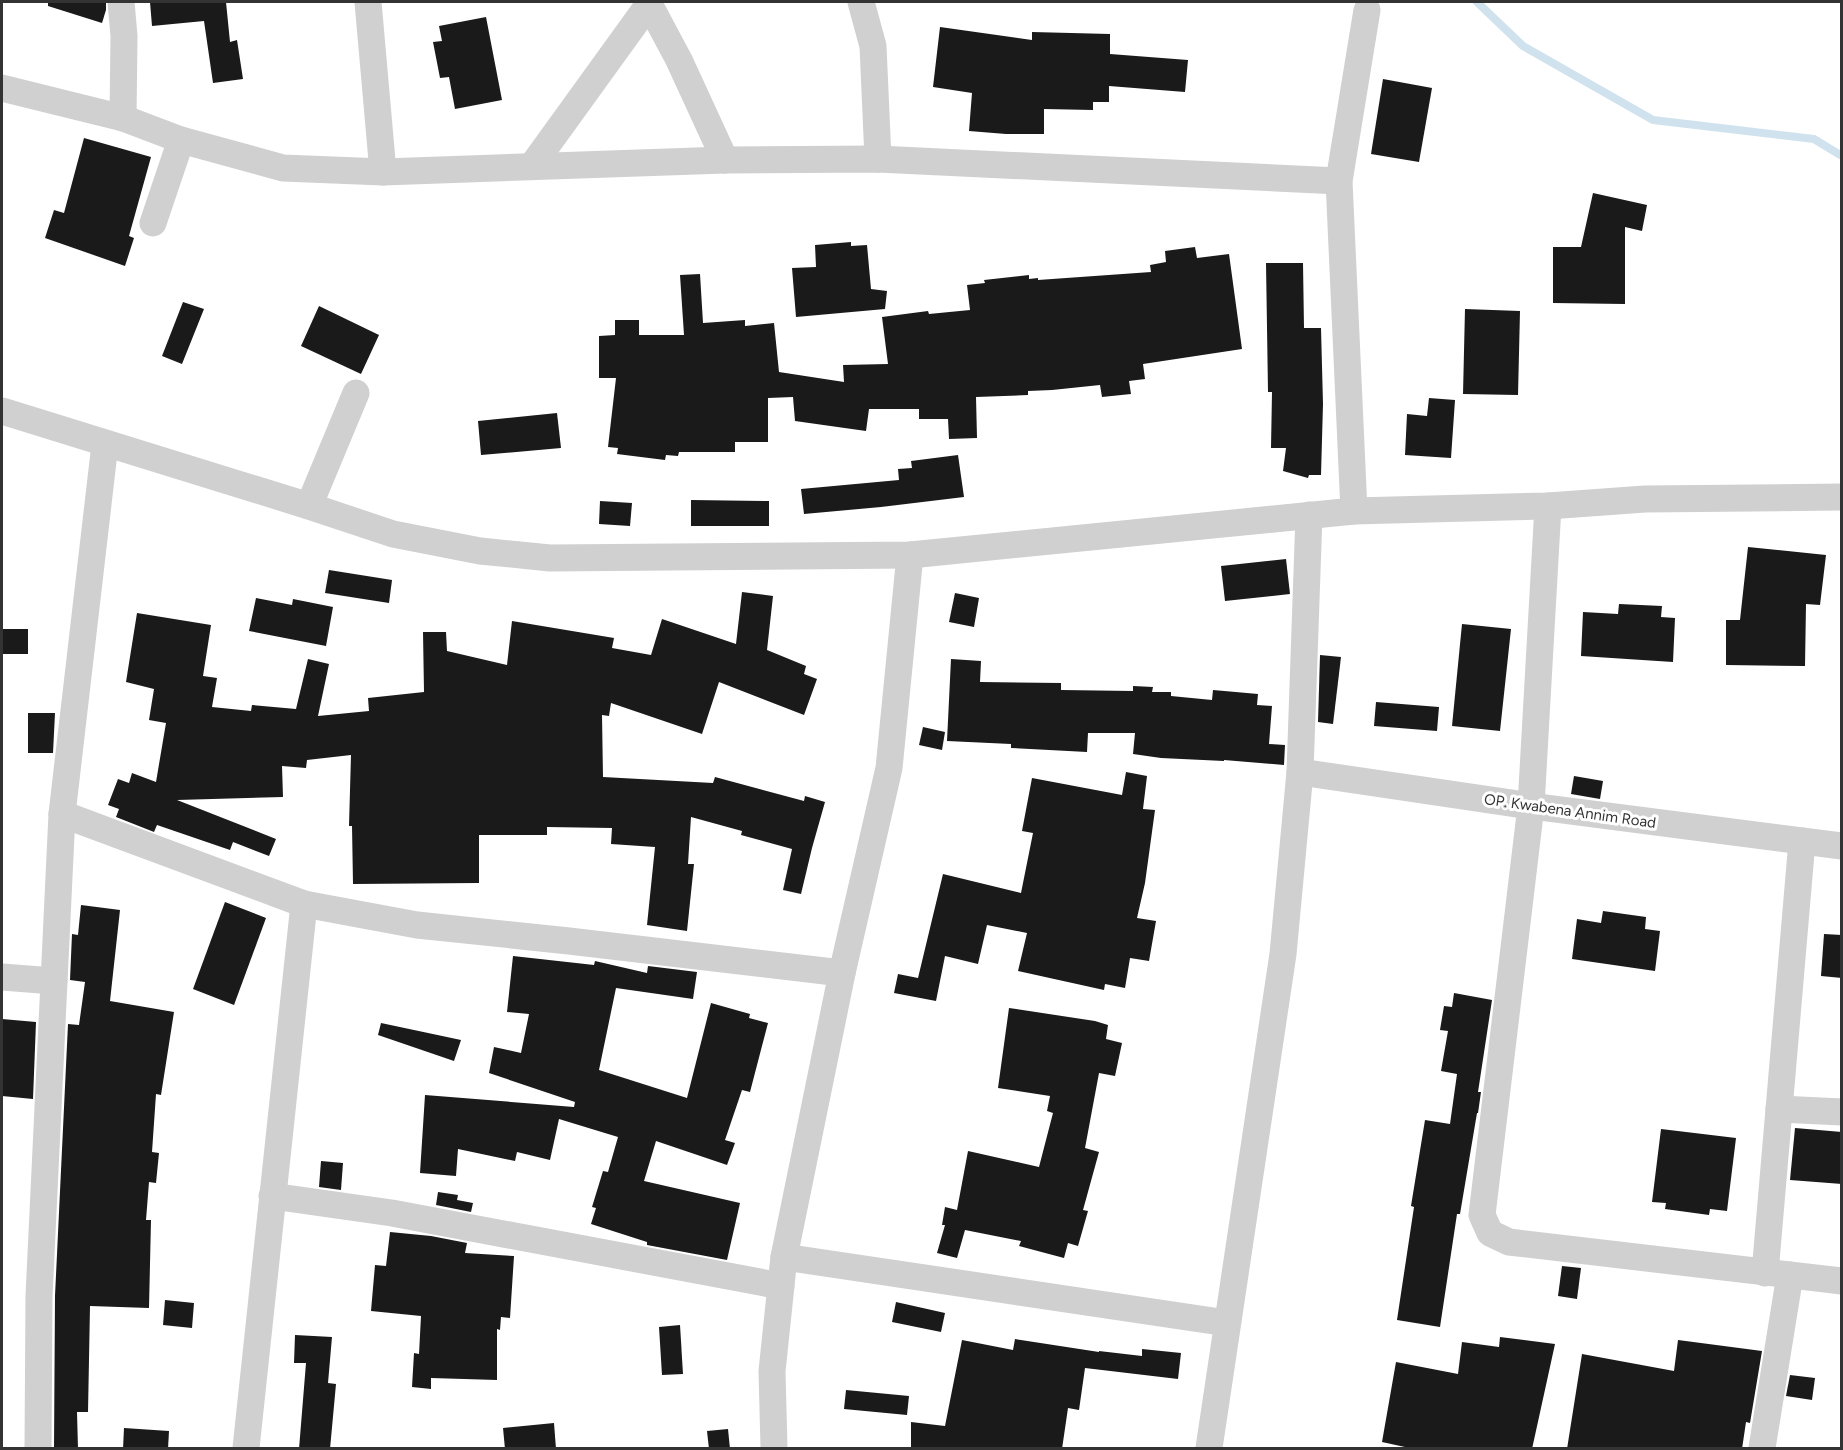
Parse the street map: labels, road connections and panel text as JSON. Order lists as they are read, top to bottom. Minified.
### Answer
{"streets":{"street":["OP. Kwabena Annim Road"]}}
